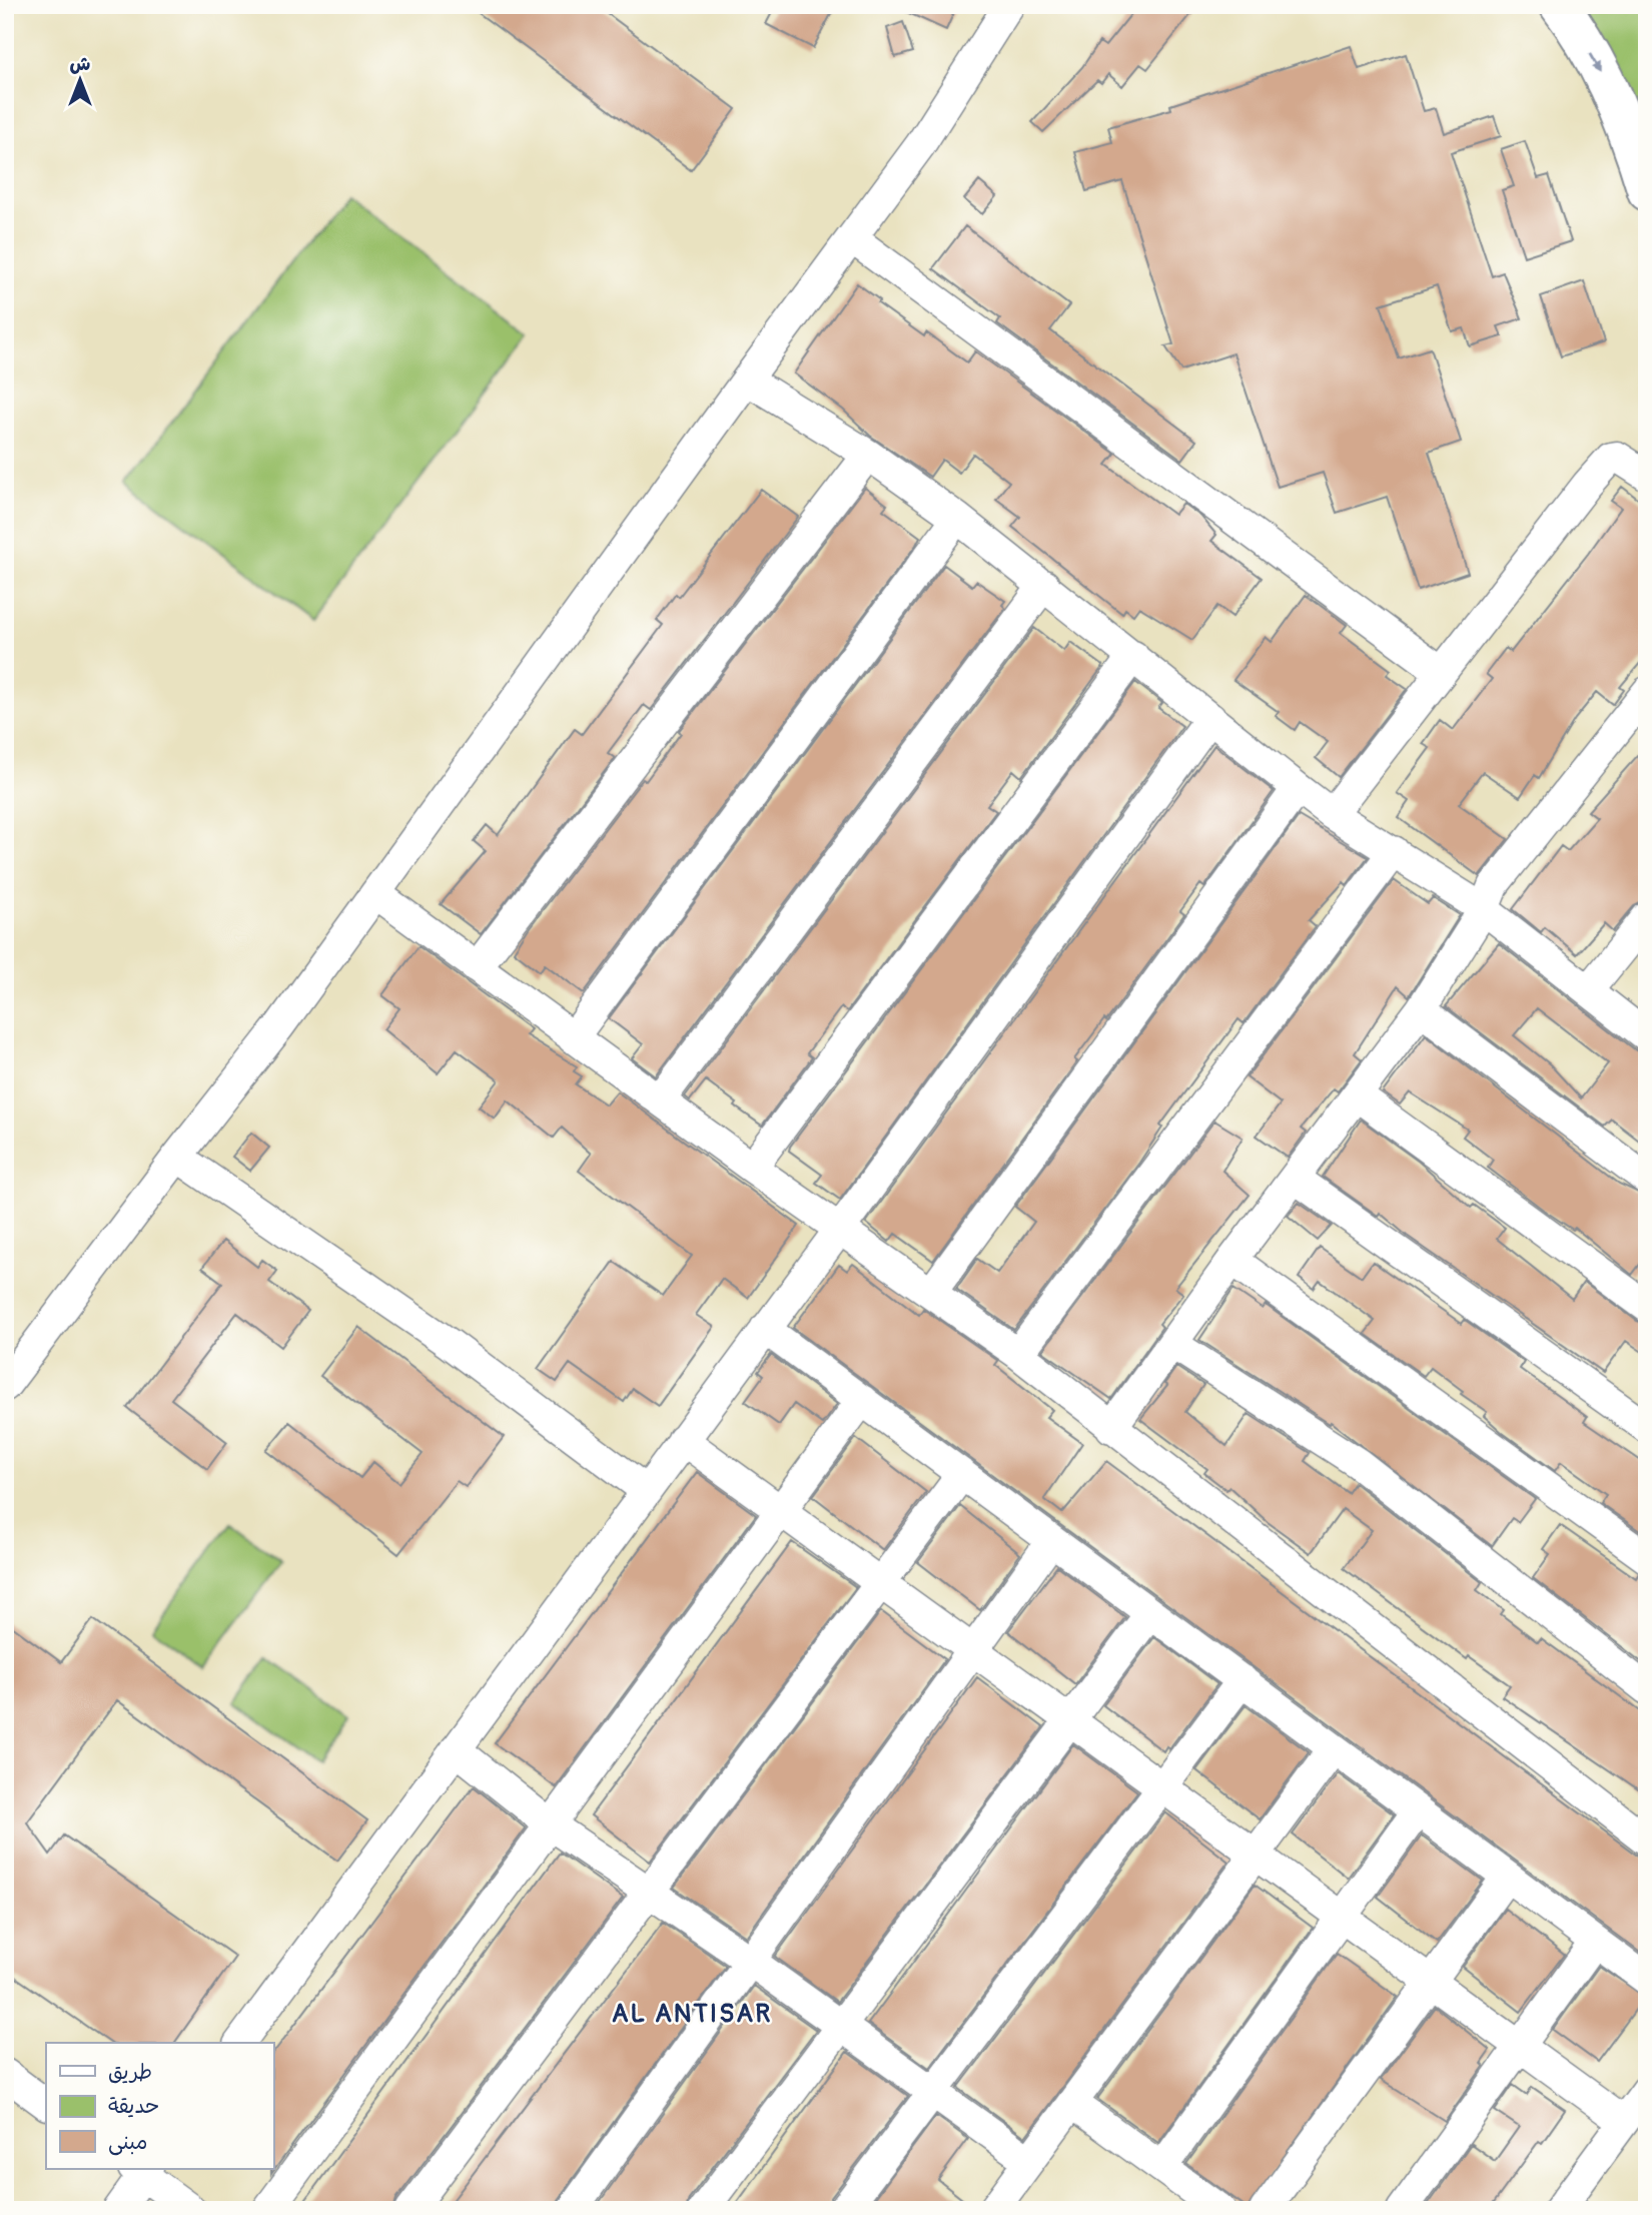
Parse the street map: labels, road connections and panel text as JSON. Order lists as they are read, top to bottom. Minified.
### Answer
{"districts":["AL ANTISAR"],"legend":["طريق","حديقة","مبنى"],"north":"top"}
